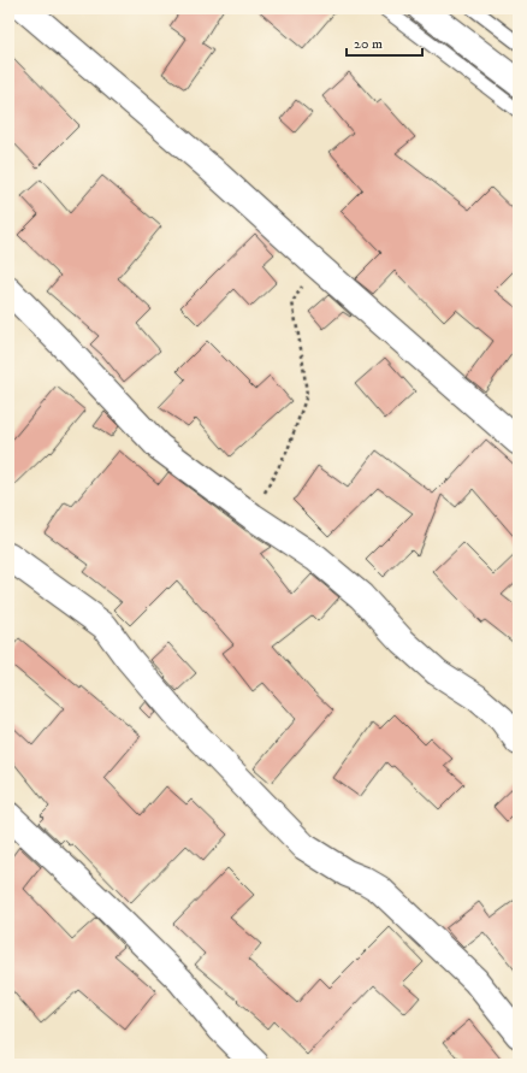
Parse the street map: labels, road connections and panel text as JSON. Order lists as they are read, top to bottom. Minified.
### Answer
{"scale_bar":"20 m"}
